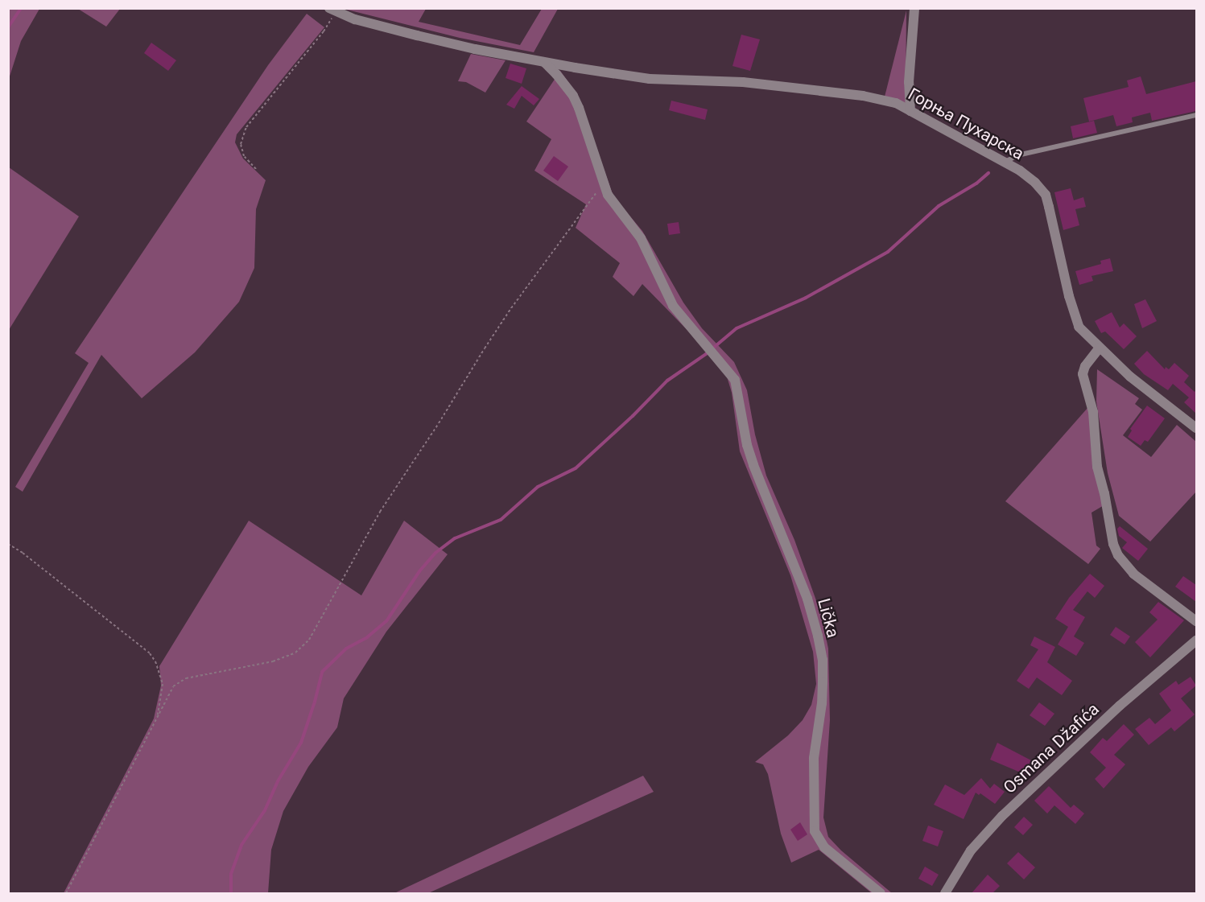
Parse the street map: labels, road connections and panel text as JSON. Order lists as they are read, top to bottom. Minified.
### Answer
{"streets":{"street":["Горња Пухарска","Lička","Osmana Džafića"]}}
